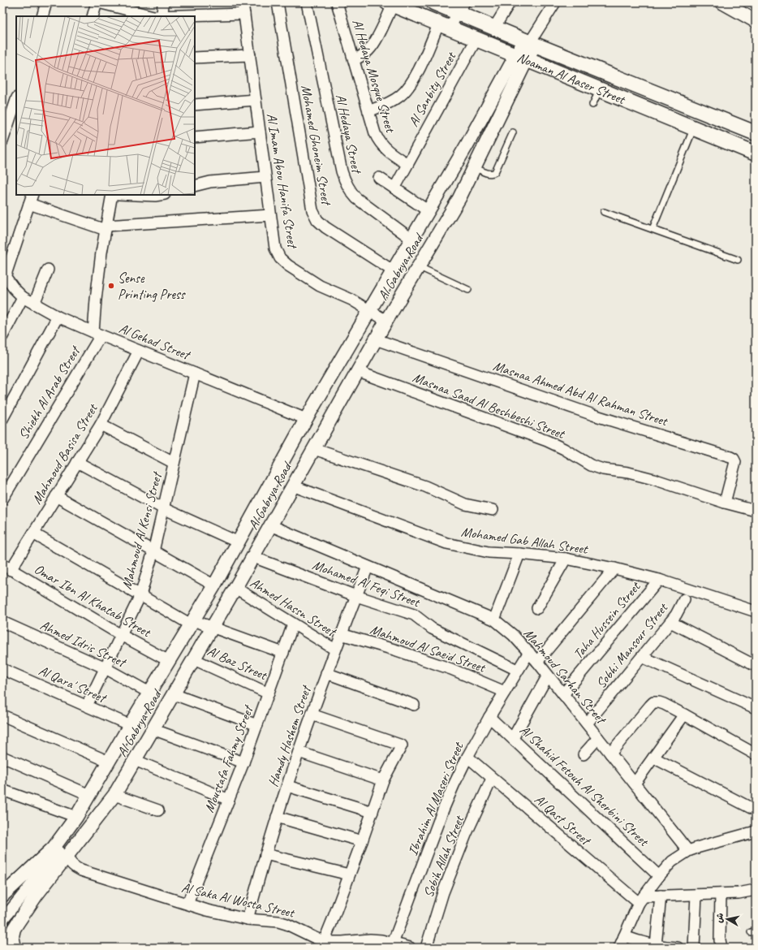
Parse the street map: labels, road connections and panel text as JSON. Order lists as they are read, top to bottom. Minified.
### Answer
{"streets":{"main road":["Noaman Al Aaser Street"],"street":["Al Hedaya Mosque Street","Al Sanbity Street","Al Hedaya Street","Mohamed Ghoneim Street","Al Imam Abou Hanifa Street","Al Gabrya Road","Al Gehad Street","Shiekh Al Arab Street","Masnaa Ahmed Abd Al Rahman Street","Masnaa Saad Al Beshbeshi Street","Mahmoud Basisa Street","Mahmoud Al Kensi Street","Mohamed Gab Allah Street","Mohamed Al Feqi Street","Omar Ibn Al Khatab Street","Ahmed Hassn Street","Taha Hussein Street","Ahmed Idris Street","Sobhi Mansour Street","Mahmoud Al Saeid Street","Al Baz Street","Mahmoud Sarhan Street","Al Qara' Street","Hamdy Hashem Street","Moustafa Fahmy Street","Al Shahid Fetouh Al Sherbini Street","Ibrahim Al Maseri Street","Al Qast Street","Sobih Allah Street","Al Saka Al Wosta Street"]},"crossings":[["Al Hedaya Mosque Street","Al Sanbity Street"],["Noaman Al Aaser Street","Al Sanbity Street"],["Noaman Al Aaser Street","Al Gabrya Road"],["Al Hedaya Street","Al Gabrya Road"],["Mohamed Ghoneim Street","Al Gabrya Road"],["Al Imam Abou Hanifa Street","Al Gabrya Road"],["Al Gabrya Road","Al Gehad Street"],["Al Gabrya Road","Masnaa Ahmed Abd Al Rahman Street"],["Al Gabrya Road","Masnaa Saad Al Beshbeshi Street"],["Al Gabrya Road","Mohamed Gab Allah Street"],["Al Gabrya Road","Mohamed Al Feqi Street"],["Al Gabrya Road","Omar Ibn Al Khatab Street"],["Al Gabrya Road","Ahmed Hassn Street"],["Al Gabrya Road","Ahmed Idris Street"],["Al Gabrya Road","Al Baz Street"],["Al Gabrya Road","Mahmoud Sarhan Street"],["Al Gabrya Road","Al Qara' Street"],["Al Gabrya Road","Al Saka Al Wosta Street"],["Al Gehad Street","Shiekh Al Arab Street"],["Al Gehad Street","Mahmoud Basisa Street"],["Al Gehad Street","Mahmoud Al Kensi Street"],["Masnaa Ahmed Abd Al Rahman Street","Masnaa Saad Al Beshbeshi Street"],["Mahmoud Basisa Street","Omar Ibn Al Khatab Street"],["Mahmoud Al Kensi Street","Omar Ibn Al Khatab Street"],["Mahmoud Al Kensi Street","Ahmed Idris Street"],["Mahmoud Al Kensi Street","Al Qara' Street"],["Mohamed Gab Allah Street","Taha Hussein Street"],["Mohamed Al Feqi Street","Hamdy Hashem Street"],["Mohamed Al Feqi Street","Ibrahim Al Maseri Street"],["Ahmed Hassn Street","Hamdy Hashem Street"],["Ahmed Hassn Street","Moustafa Fahmy Street"],["Taha Hussein Street","Mahmoud Sarhan Street"],["Sobhi Mansour Street","Mahmoud Sarhan Street"],["Mahmoud Al Saeid Street","Hamdy Hashem Street"],["Mahmoud Al Saeid Street","Ibrahim Al Maseri Street"],["Al Baz Street","Moustafa Fahmy Street"],["Mahmoud Sarhan Street","Hamdy Hashem Street"],["Mahmoud Sarhan Street","Ibrahim Al Maseri Street"],["Hamdy Hashem Street","Al Saka Al Wosta Street"],["Moustafa Fahmy Street","Al Saka Al Wosta Street"],["Al Shahid Fetouh Al Sherbini Street","Ibrahim Al Maseri Street"],["Ibrahim Al Maseri Street","Al Qast Street"],["Ibrahim Al Maseri Street","Al Saka Al Wosta Street"],["Al Qast Street","Sobih Allah Street"]],"places":["Sense Printing Press"],"north":"left"}
